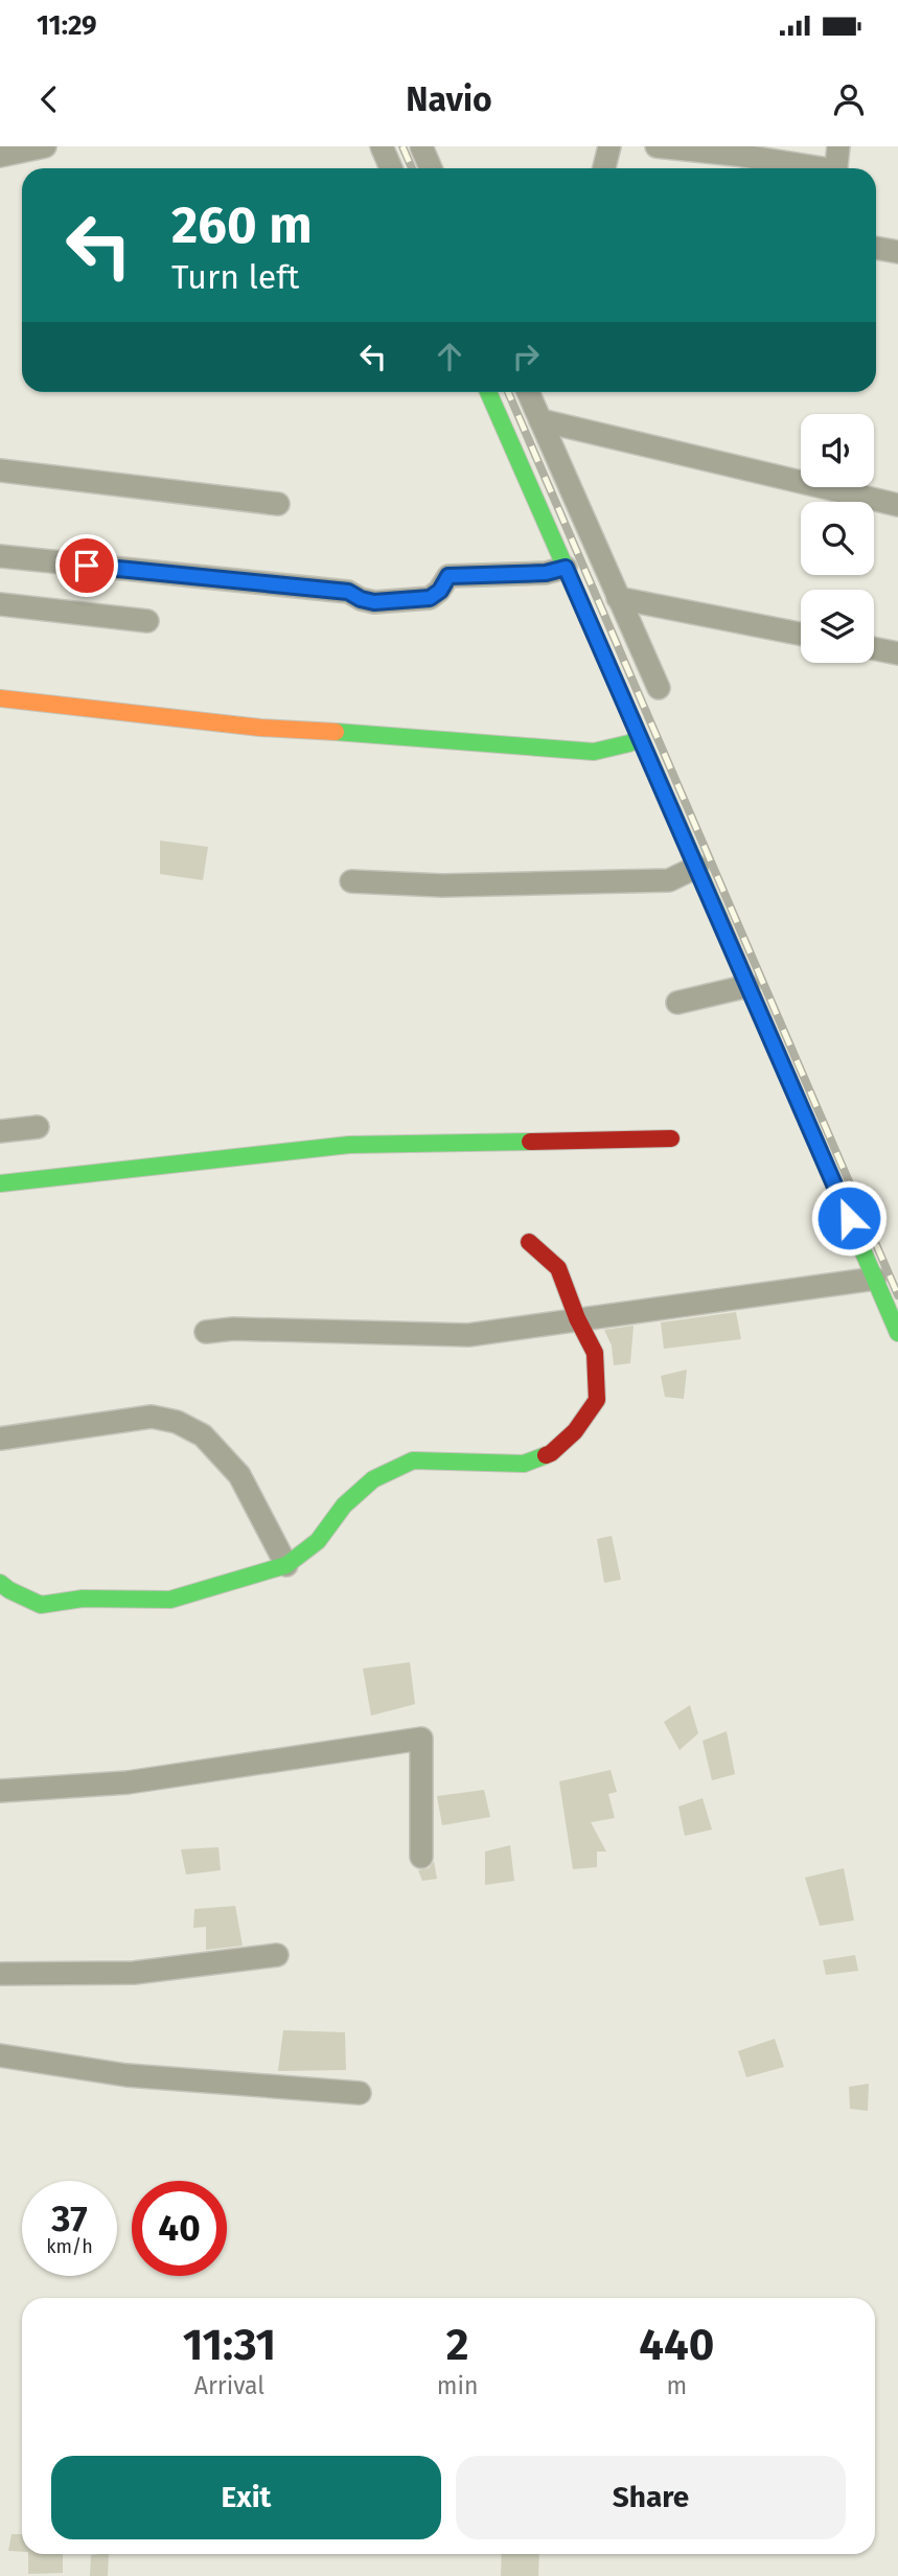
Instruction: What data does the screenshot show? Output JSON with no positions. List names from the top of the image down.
{
  "page": {
    "status": "11:29",
    "header": "Navio",
    "turn": ["260 m", "Turn left"],
    "speed": "37 km/h",
    "limit": "40",
    "eta": [
      "11:31",
      "Arrival",
      "2",
      "min",
      "440",
      "m"
    ],
    "buttons": ["Exit", "Share"]
  }
}
